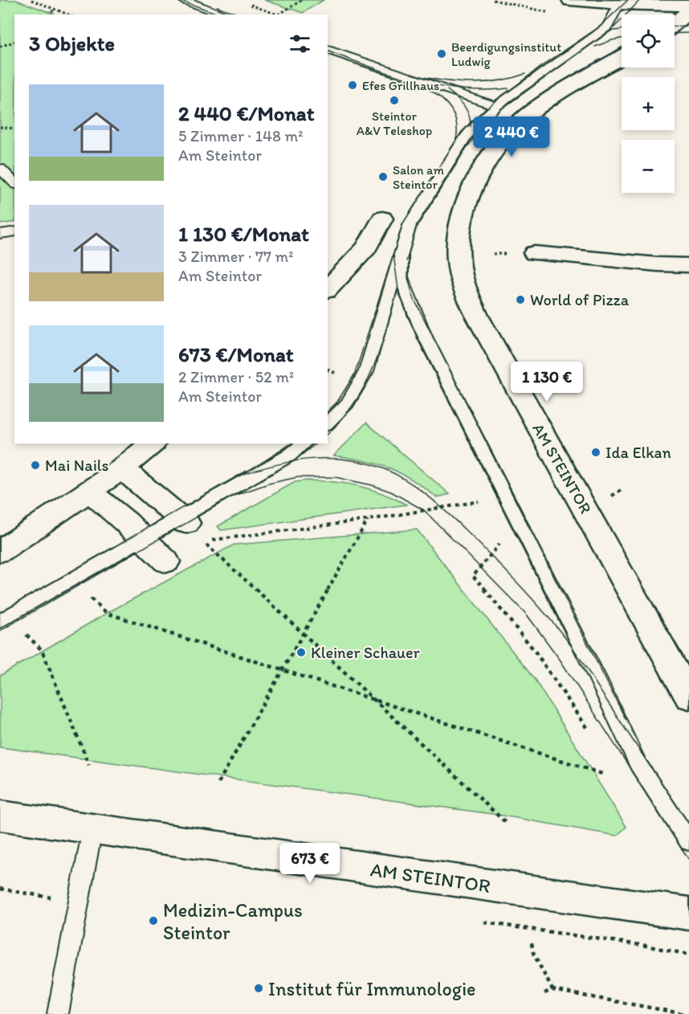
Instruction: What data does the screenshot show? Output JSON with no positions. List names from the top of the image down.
{
  "streets": {
    "street": ["AM STEINTOR"]
  },
  "places": [
    "Beerdigungsinstitut Ludwig",
    "Efes Grillhaus",
    "Steintor A&V Teleshop",
    "Salon am Steintor",
    "World of Pizza",
    "Ida Elkan",
    "Mai Nails",
    "Kleiner Schauer",
    "Medizin-Campus Steintor",
    "Institut für Immunologie"
  ],
  "page": {
    "map_buttons": ["+", "−"],
    "heading": "3 Objekte",
    "list": [
      {
        "name": "2 440 €/Monat",
        "note": "5 Zimmer · 148 m² · Am Steintor"
      },
      {
        "name": "1 130 €/Monat",
        "note": "3 Zimmer · 77 m² · Am Steintor"
      },
      {
        "name": "673 €/Monat",
        "note": "2 Zimmer · 52 m² · Am Steintor"
      }
    ],
    "price": ["2 440 €", "1 130 €", "673 €"]
  }
}
